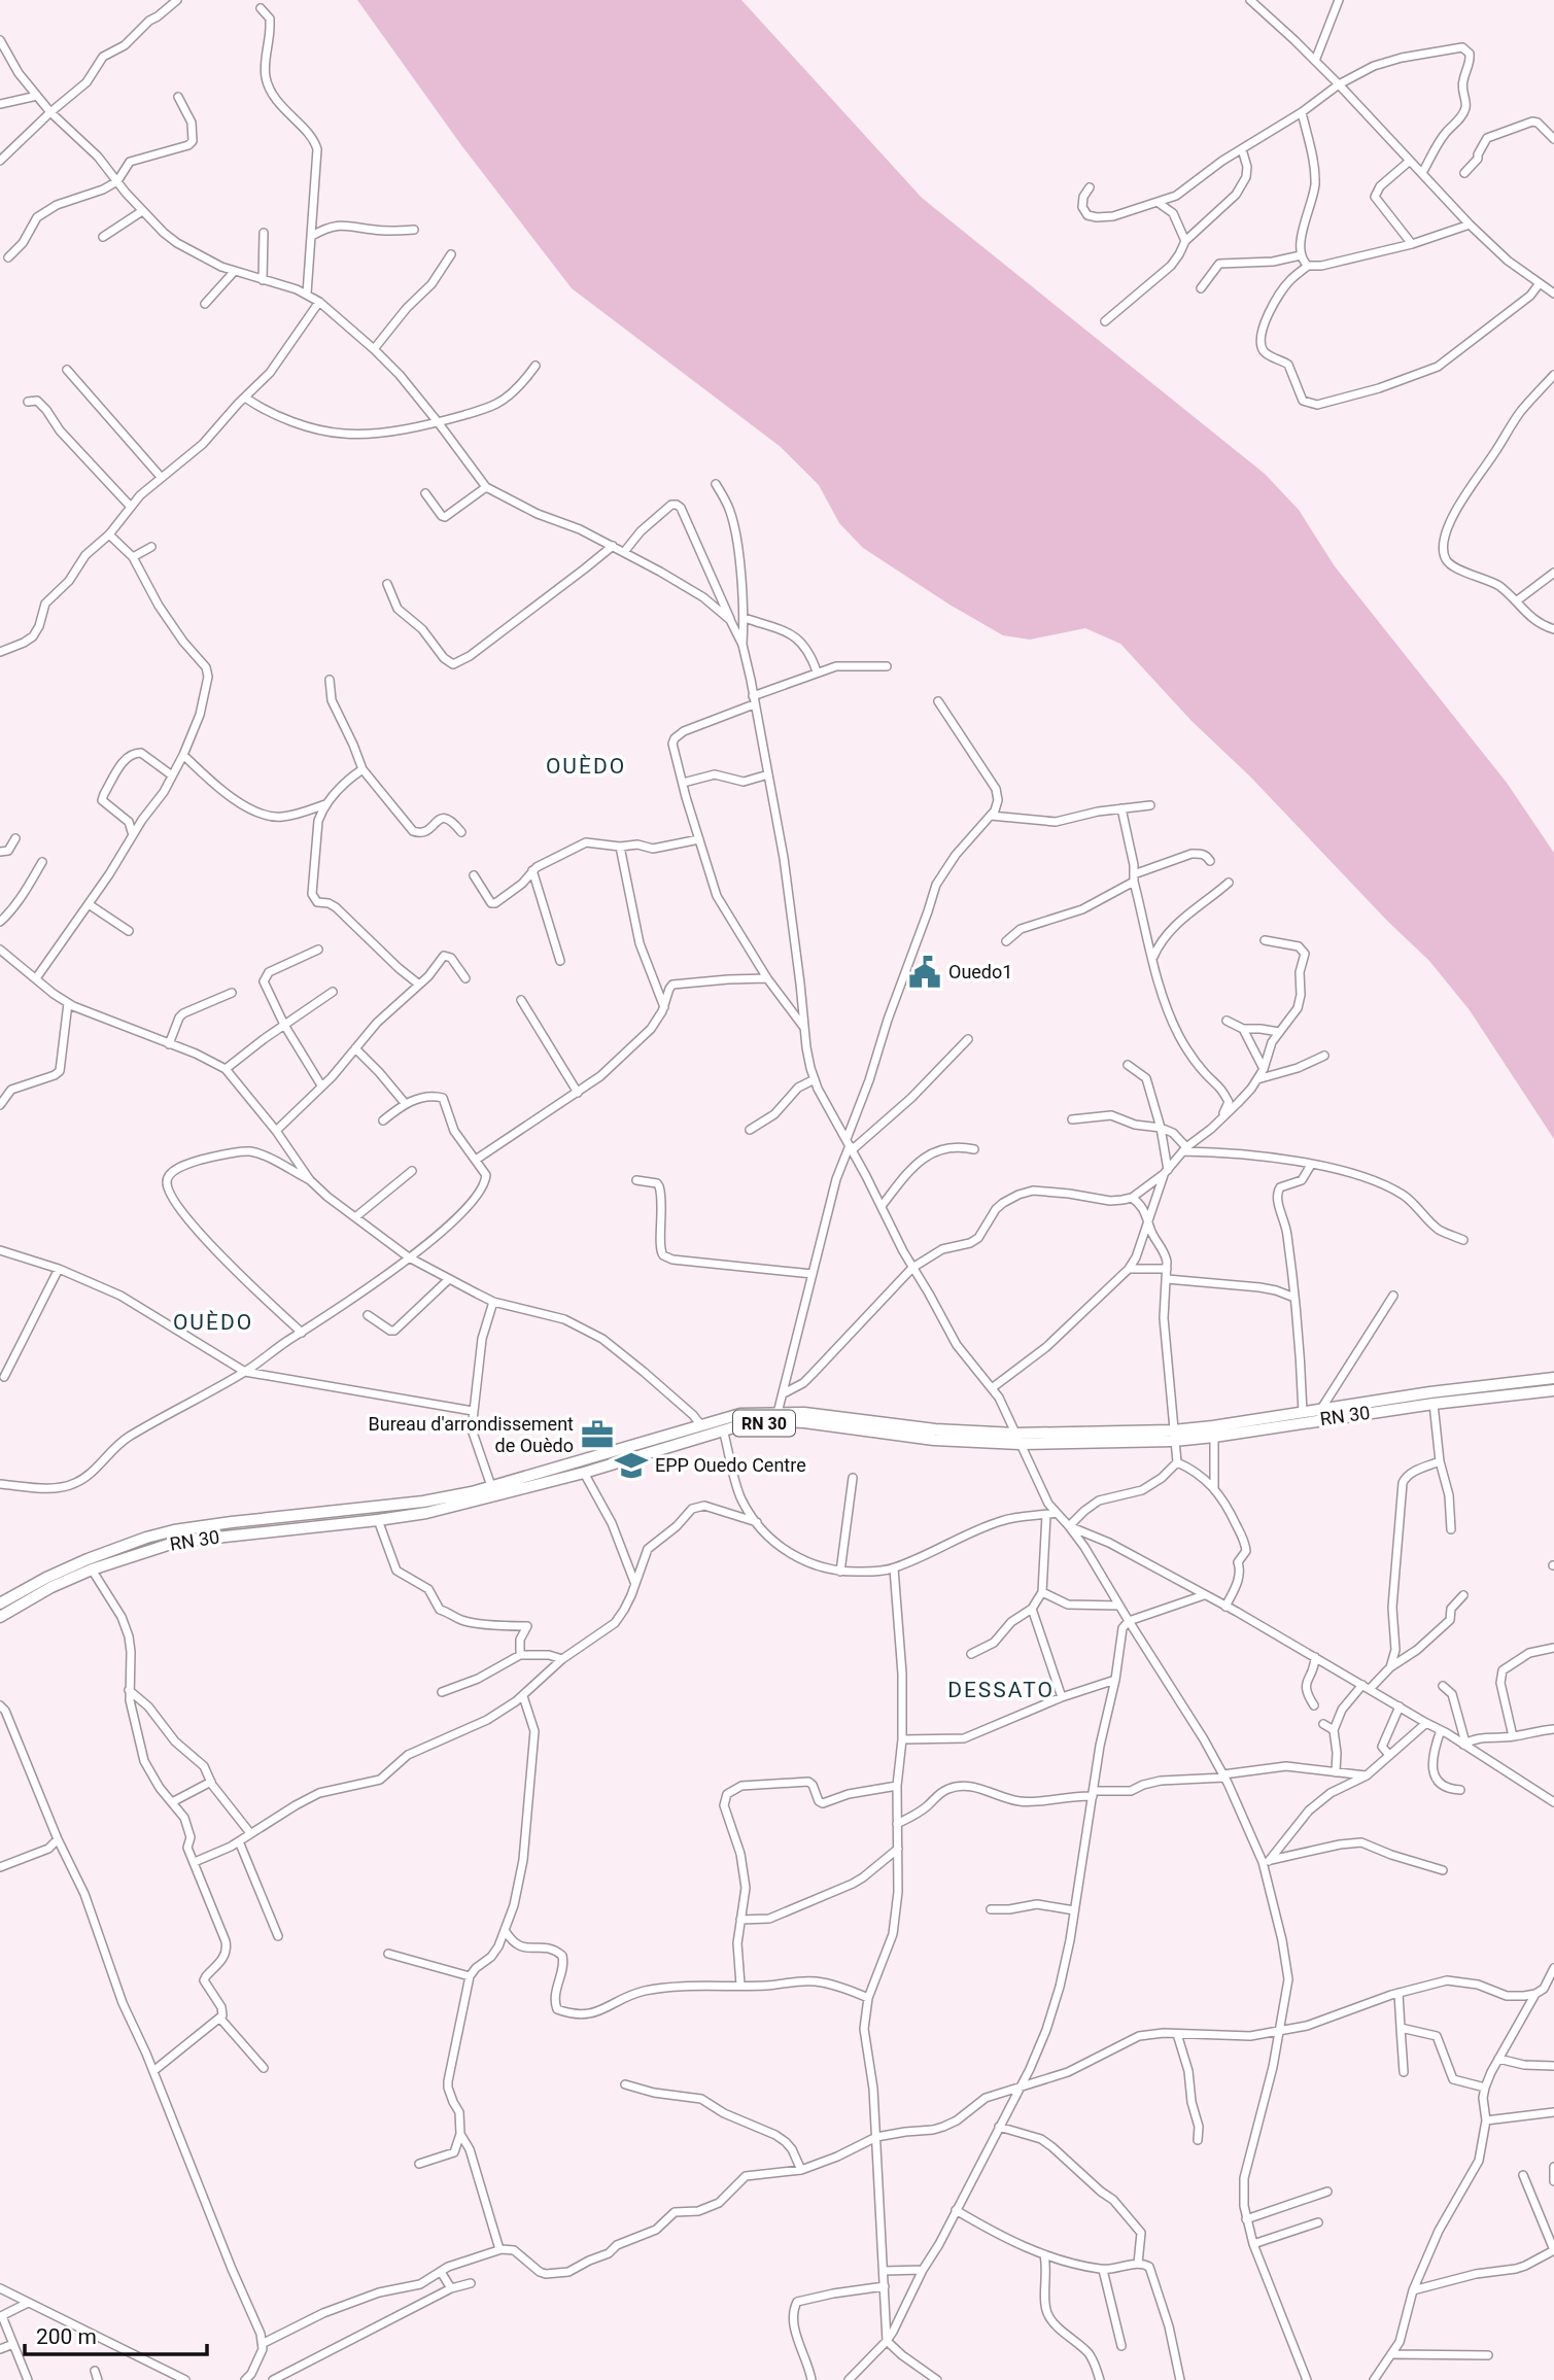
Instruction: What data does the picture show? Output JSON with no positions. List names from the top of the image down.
{
  "streets": {
    "main road": ["RN 30"]
  },
  "districts": ["OUÈDO", "OUÈDO", "DESSATO"],
  "places": {
    "public building": ["Ouedo1"],
    "office": ["Bureau d'arrondissement de Ouèdo"],
    "school or university": ["EPP Ouedo Centre"]
  },
  "scale_bar": "200 m"
}
